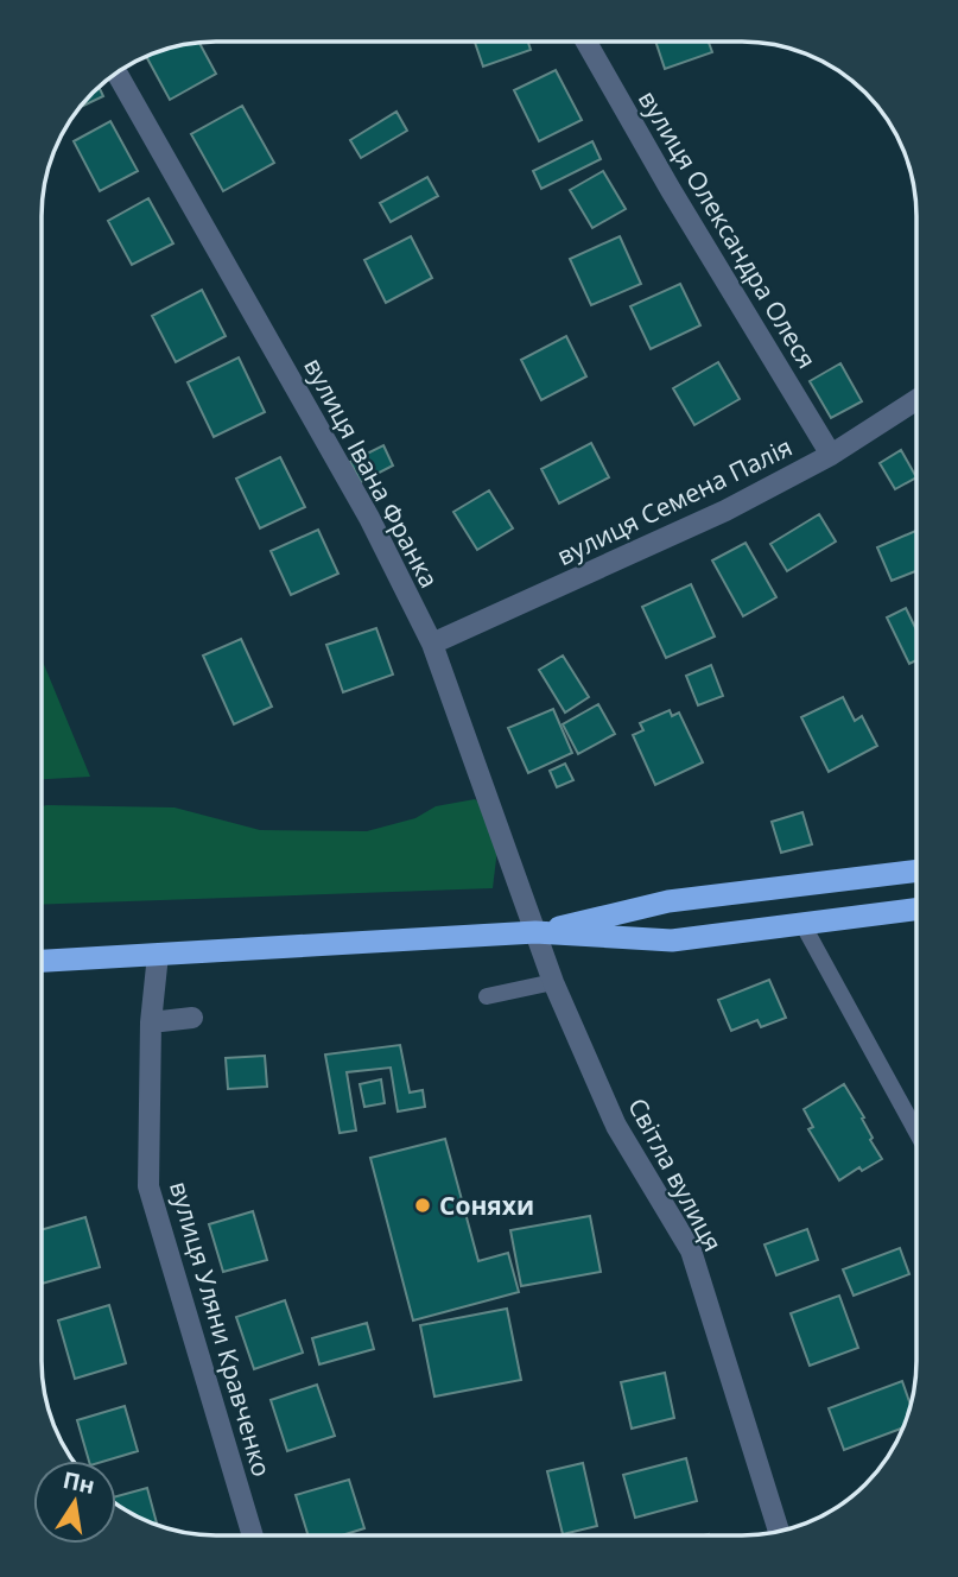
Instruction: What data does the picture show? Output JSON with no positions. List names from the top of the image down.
{
  "streets": {
    "street": [
      "вулиця Олександра Олеся",
      "вулиця Івана Франка",
      "вулиця Семена Палія",
      "Світла вулиця",
      "вулиця Уляни Кравченко"
    ]
  },
  "crossings": [
    ["вулиця Олександра Олеся", "вулиця Семена Палія"],
    ["вулиця Івана Франка", "вулиця Семена Палія"],
    ["вулиця Івана Франка", "Світла вулиця"]
  ],
  "places": ["Соняхи"],
  "north": "top"
}
